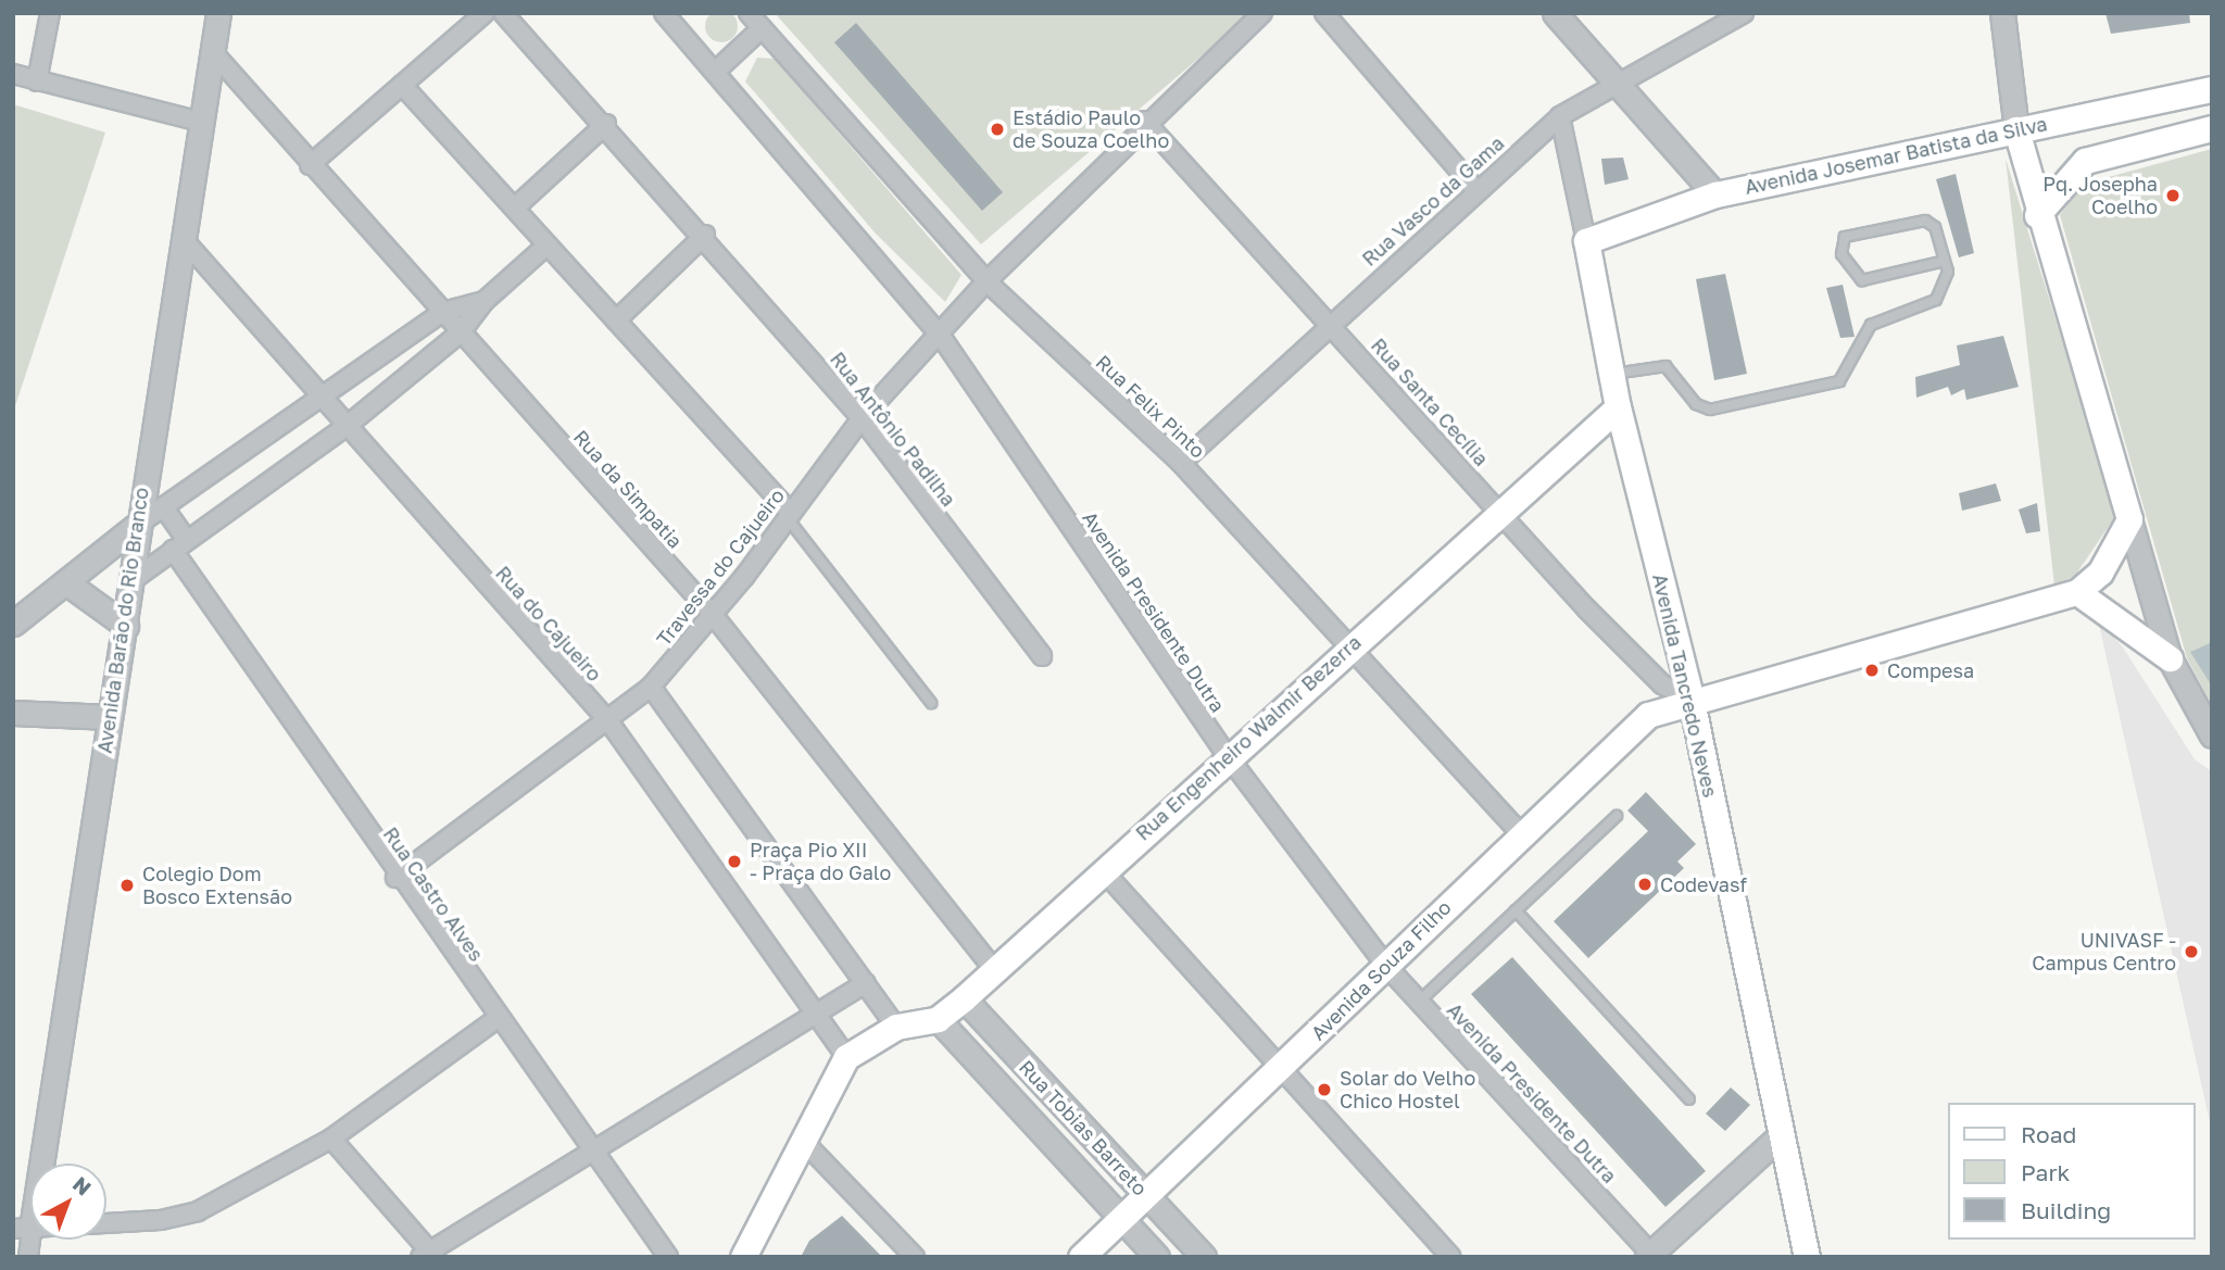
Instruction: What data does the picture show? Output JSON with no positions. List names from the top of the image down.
{
  "streets": {
    "main road": [
      "Avenida Josemar Batista da Silva",
      "Avenida Tancredo Neves",
      "Rua Engenheiro Walmir Bezerra",
      "Avenida Souza Filho"
    ],
    "street": [
      "Rua Vasco da Gama",
      "Rua Santa Cecília",
      "Rua Felix Pinto",
      "Rua Antônio Padilha",
      "Rua da Simpatia",
      "Travessa do Cajueiro",
      "Avenida Presidente Dutra",
      "Avenida Barão do Rio Branco",
      "Rua do Cajueiro",
      "Rua Castro Alves",
      "Rua Tobias Barreto"
    ]
  },
  "crossings": [
    ["Avenida Josemar Batista da Silva", "Avenida Tancredo Neves"],
    ["Rua Vasco da Gama", "Rua Santa Cecília"],
    ["Rua Vasco da Gama", "Rua Felix Pinto"],
    ["Rua Vasco da Gama", "Avenida Tancredo Neves"],
    ["Rua Santa Cecília", "Travessa do Cajueiro"],
    ["Rua Santa Cecília", "Avenida Tancredo Neves"],
    ["Rua Santa Cecília", "Rua Engenheiro Walmir Bezerra"],
    ["Rua Santa Cecília", "Avenida Souza Filho"],
    ["Rua Felix Pinto", "Travessa do Cajueiro"],
    ["Rua Felix Pinto", "Rua Engenheiro Walmir Bezerra"],
    ["Rua Felix Pinto", "Avenida Souza Filho"],
    ["Rua Antônio Padilha", "Travessa do Cajueiro"],
    ["Rua da Simpatia", "Travessa do Cajueiro"],
    ["Rua da Simpatia", "Avenida Barão do Rio Branco"],
    ["Rua da Simpatia", "Rua Engenheiro Walmir Bezerra"],
    ["Travessa do Cajueiro", "Avenida Presidente Dutra"],
    ["Travessa do Cajueiro", "Rua do Cajueiro"],
    ["Travessa do Cajueiro", "Rua Castro Alves"],
    ["Avenida Presidente Dutra", "Rua Engenheiro Walmir Bezerra"],
    ["Avenida Presidente Dutra", "Avenida Souza Filho"],
    ["Avenida Barão do Rio Branco", "Rua do Cajueiro"],
    ["Rua do Cajueiro", "Rua Engenheiro Walmir Bezerra"],
    ["Avenida Tancredo Neves", "Rua Engenheiro Walmir Bezerra"],
    ["Avenida Tancredo Neves", "Avenida Souza Filho"],
    ["Rua Engenheiro Walmir Bezerra", "Rua Tobias Barreto"],
    ["Avenida Souza Filho", "Rua Tobias Barreto"]
  ],
  "places": [
    "Estádio Paulo de Souza Coelho",
    "Pq. Josepha Coelho",
    "Compesa",
    "Praça Pio XII - Praça do Galo",
    "Codevasf",
    "Colegio Dom Bosco Extensão",
    "UNIVASF - Campus Centro",
    "Solar do Velho Chico Hostel"
  ],
  "legend": ["Road", "Park", "Building"],
  "north": "top right"
}
